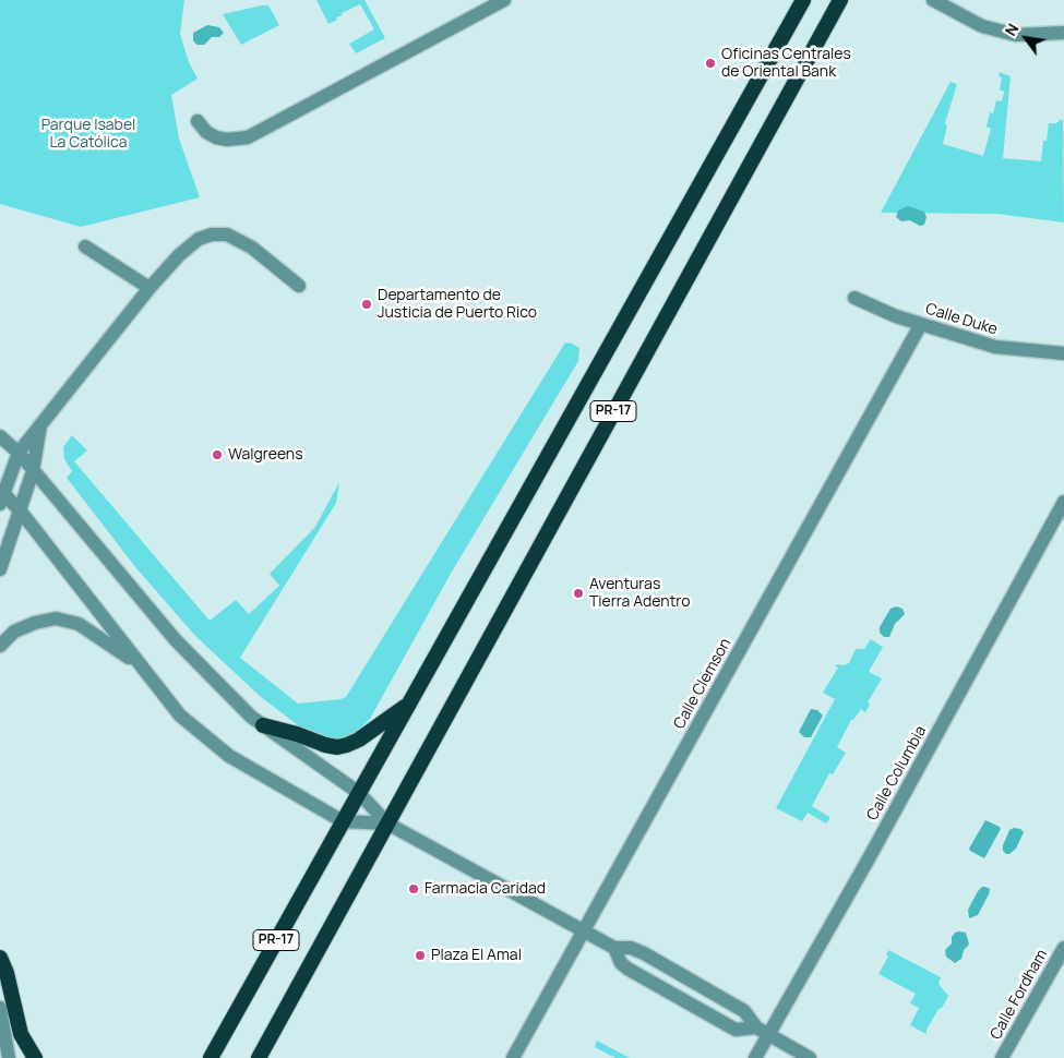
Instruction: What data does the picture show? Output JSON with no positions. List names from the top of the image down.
{
  "streets": {
    "highway": ["PR-17"],
    "street": [
      "Calle Duke",
      "Calle Clemson",
      "Calle Columbia",
      "Calle Fordham"
    ]
  },
  "crossings": [
    ["Calle Duke", "Calle Clemson"]
  ],
  "parks": ["Parque Isabel La Católica"],
  "places": [
    "Oficinas Centrales de Oriental Bank",
    "Departamento de Justicia de Puerto Rico",
    "Walgreens",
    "Aventuras Tierra Adentro",
    "Farmacia Caridad",
    "Plaza El Amal"
  ],
  "north": "top left"
}
